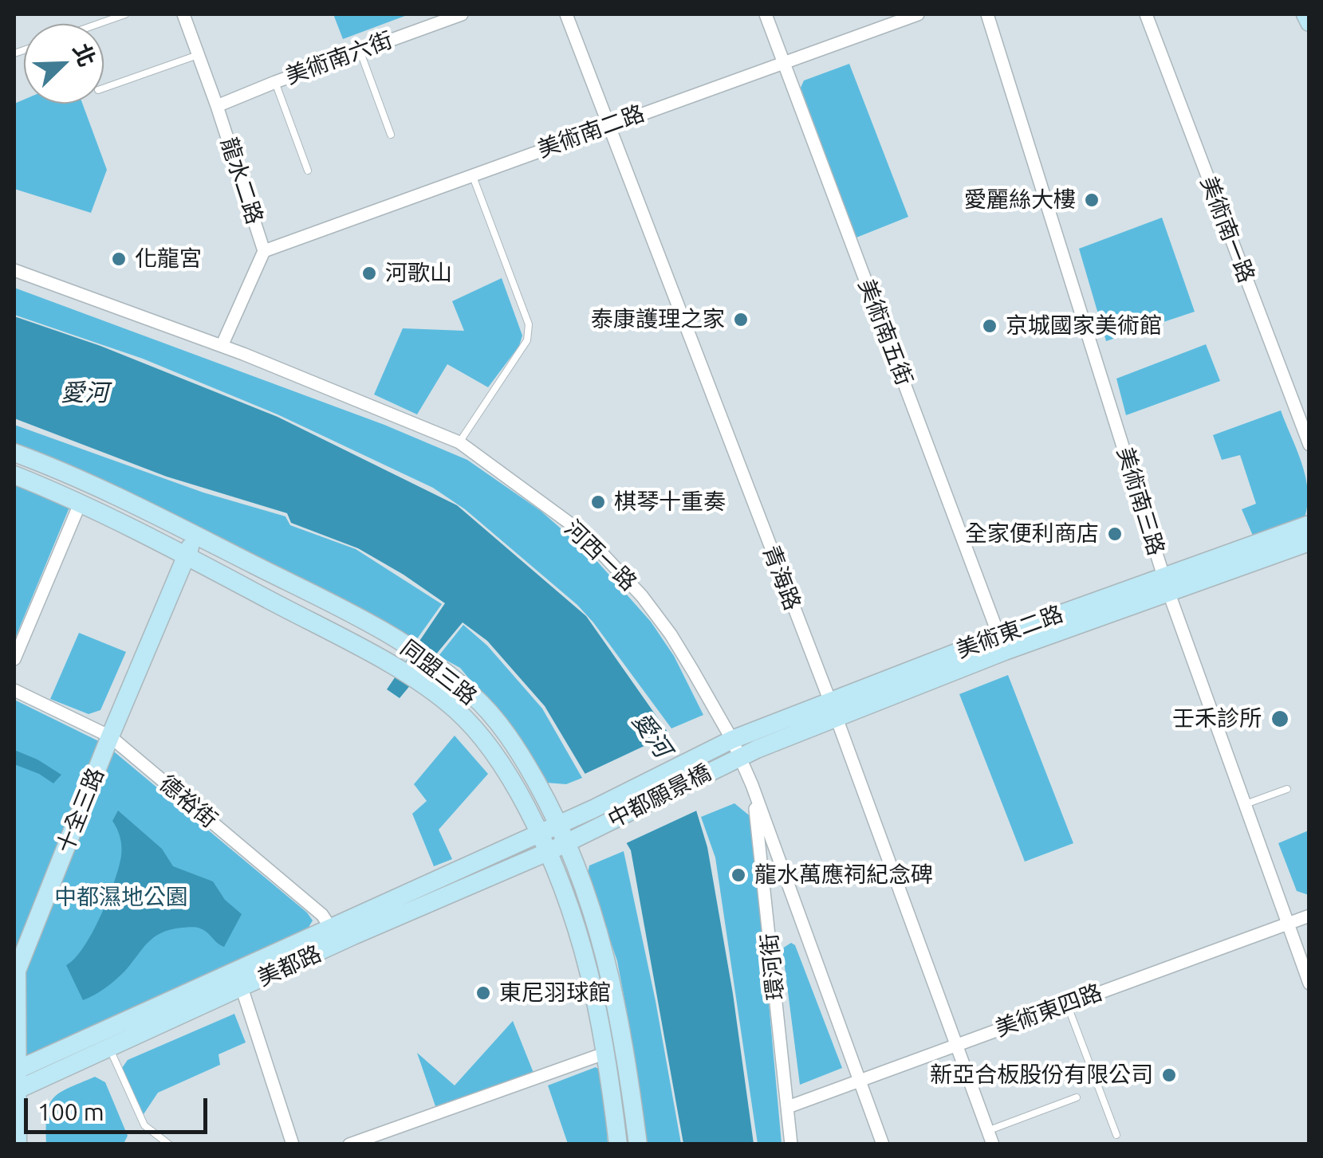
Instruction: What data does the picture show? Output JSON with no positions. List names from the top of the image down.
{
  "streets": {
    "street": [
      "美術南六街",
      "美術南二路",
      "龍水二路",
      "美術南一路",
      "美術南五街",
      "美術南三路",
      "河西一路",
      "青海路",
      "美術東二路",
      "同盟三路",
      "中都願景橋",
      "德裕街",
      "十全三路",
      "美都路",
      "環河街",
      "美術東四路"
    ]
  },
  "crossings": [
    ["美術南六街", "龍水二路"],
    ["美術南二路", "龍水二路"],
    ["美術南二路", "美術南五街"],
    ["美術南二路", "青海路"],
    ["龍水二路", "河西一路"],
    ["美術南五街", "美術東二路"],
    ["美術南三路", "美術東二路"],
    ["美術南三路", "美術東四路"],
    ["河西一路", "美術東二路"],
    ["河西一路", "環河街"],
    ["河西一路", "美術東四路"],
    ["青海路", "美術東二路"],
    ["青海路", "美術東四路"],
    ["美術東二路", "中都願景橋"],
    ["同盟三路", "中都願景橋"],
    ["同盟三路", "十全三路"],
    ["同盟三路", "美都路"],
    ["中都願景橋", "美都路"],
    ["德裕街", "十全三路"],
    ["德裕街", "美都路"],
    ["十全三路", "美都路"],
    ["環河街", "美術東四路"]
  ],
  "water": ["愛河"],
  "parks": ["中都濕地公園"],
  "places": [
    "愛麗絲大樓",
    "化龍宮",
    "河歌山",
    "泰康護理之家",
    "京城國家美術館",
    "棋琴十重奏",
    "全家便利商店",
    "壬禾診所",
    "龍水萬應祠紀念碑",
    "東尼羽球館",
    "新亞合板股份有限公司"
  ],
  "scale_bar": "100 m",
  "north": "top right"
}
